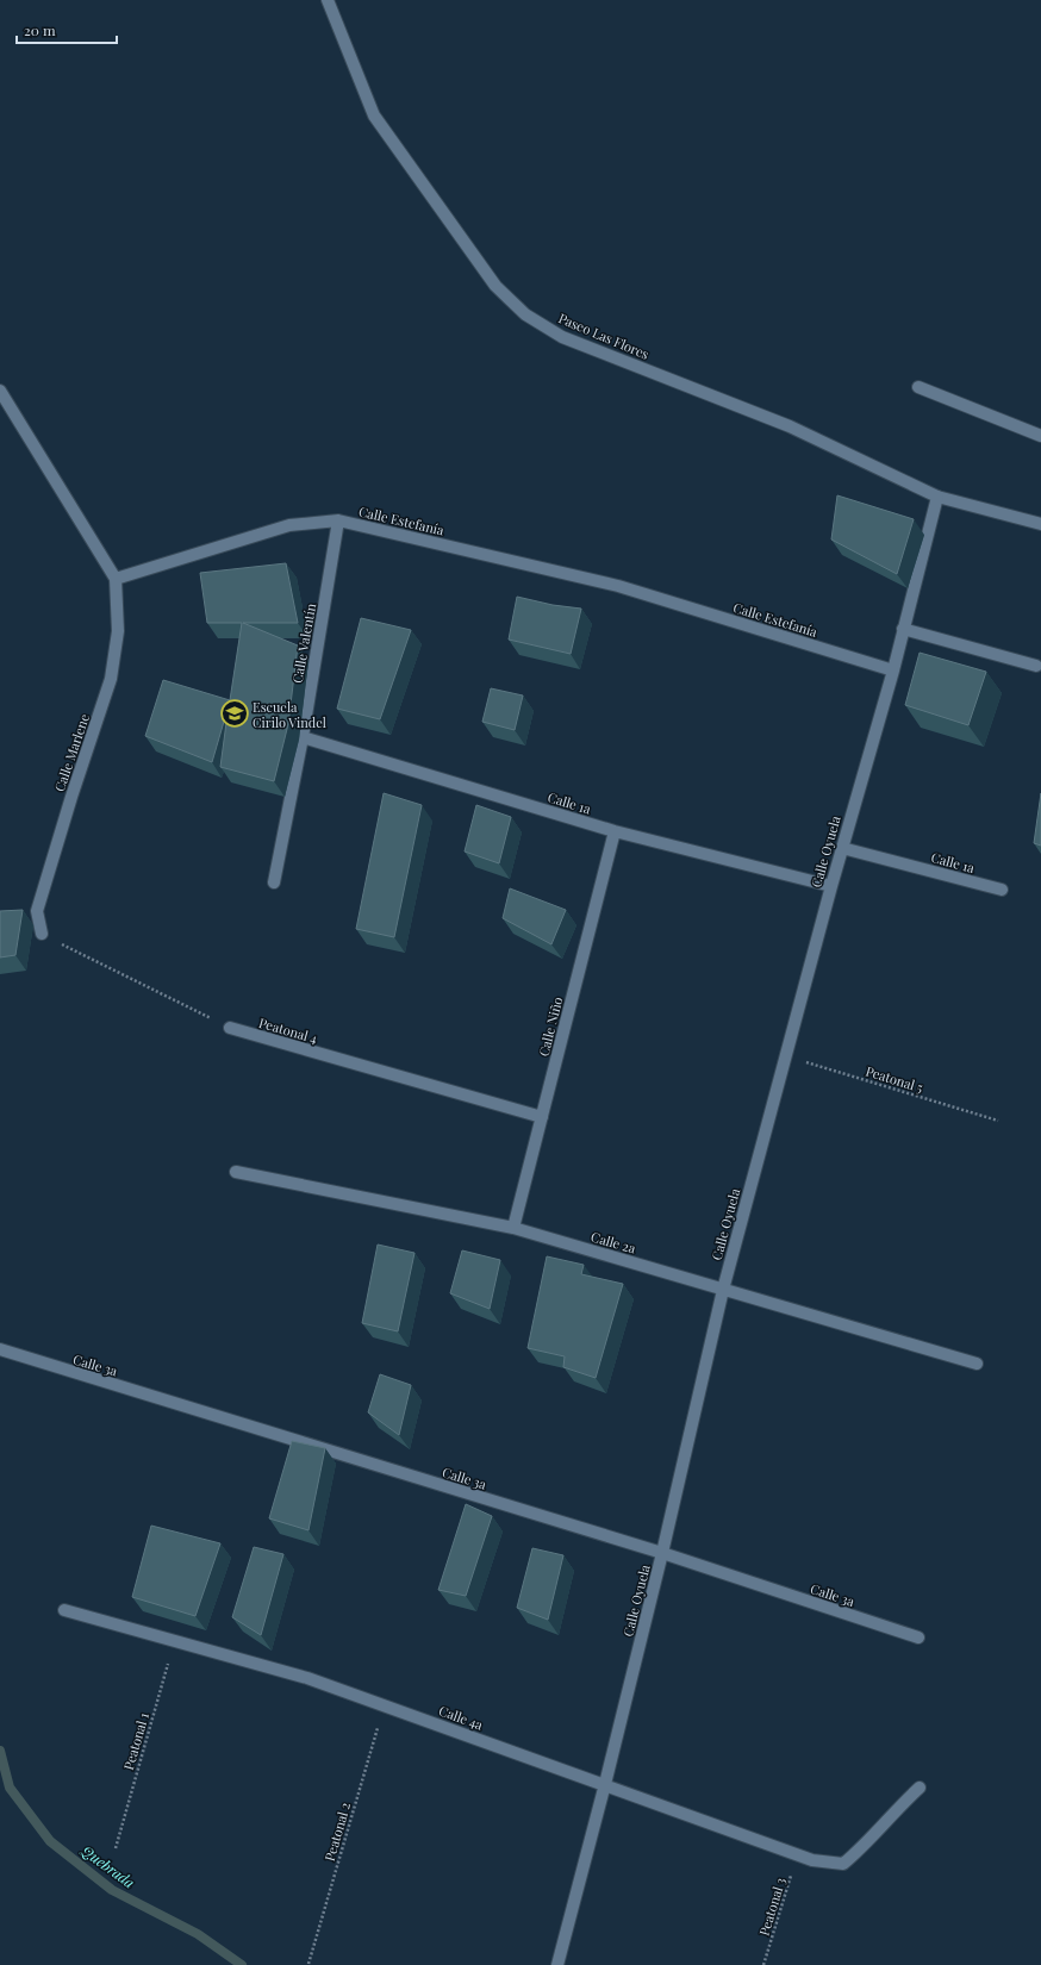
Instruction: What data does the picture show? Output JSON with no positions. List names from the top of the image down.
{
  "streets": {
    "street": [
      "Paseo Las Flores",
      "Calle Estefanía",
      "Calle Valentín",
      "Calle Marlene",
      "Calle 1a",
      "Calle Oyuela",
      "Calle Niño",
      "Peatonal 4",
      "Calle 2a",
      "Calle 3a",
      "Calle 4a"
    ],
    "path": [
      "Peatonal 5",
      "Peatonal 1",
      "Peatonal 2",
      "Peatonal 3"
    ]
  },
  "crossings": [
    ["Paseo Las Flores", "Calle Oyuela"],
    ["Calle Estefanía", "Calle Valentín"],
    ["Calle Estefanía", "Calle Marlene"],
    ["Calle Estefanía", "Calle Oyuela"],
    ["Calle Valentín", "Calle 1a"],
    ["Calle 1a", "Calle Oyuela"],
    ["Calle 1a", "Calle Niño"],
    ["Calle Oyuela", "Peatonal 5"],
    ["Calle Oyuela", "Calle 2a"],
    ["Calle Oyuela", "Calle 3a"],
    ["Calle Oyuela", "Calle 4a"],
    ["Calle Niño", "Peatonal 4"],
    ["Calle Niño", "Calle 2a"],
    ["Calle 4a", "Peatonal 1"],
    ["Calle 4a", "Peatonal 2"],
    ["Calle 4a", "Peatonal 3"]
  ],
  "water": ["Quebrada"],
  "places": {
    "school or university": ["Escuela Cirilo Vindel"]
  },
  "scale_bar": "20 m"
}
